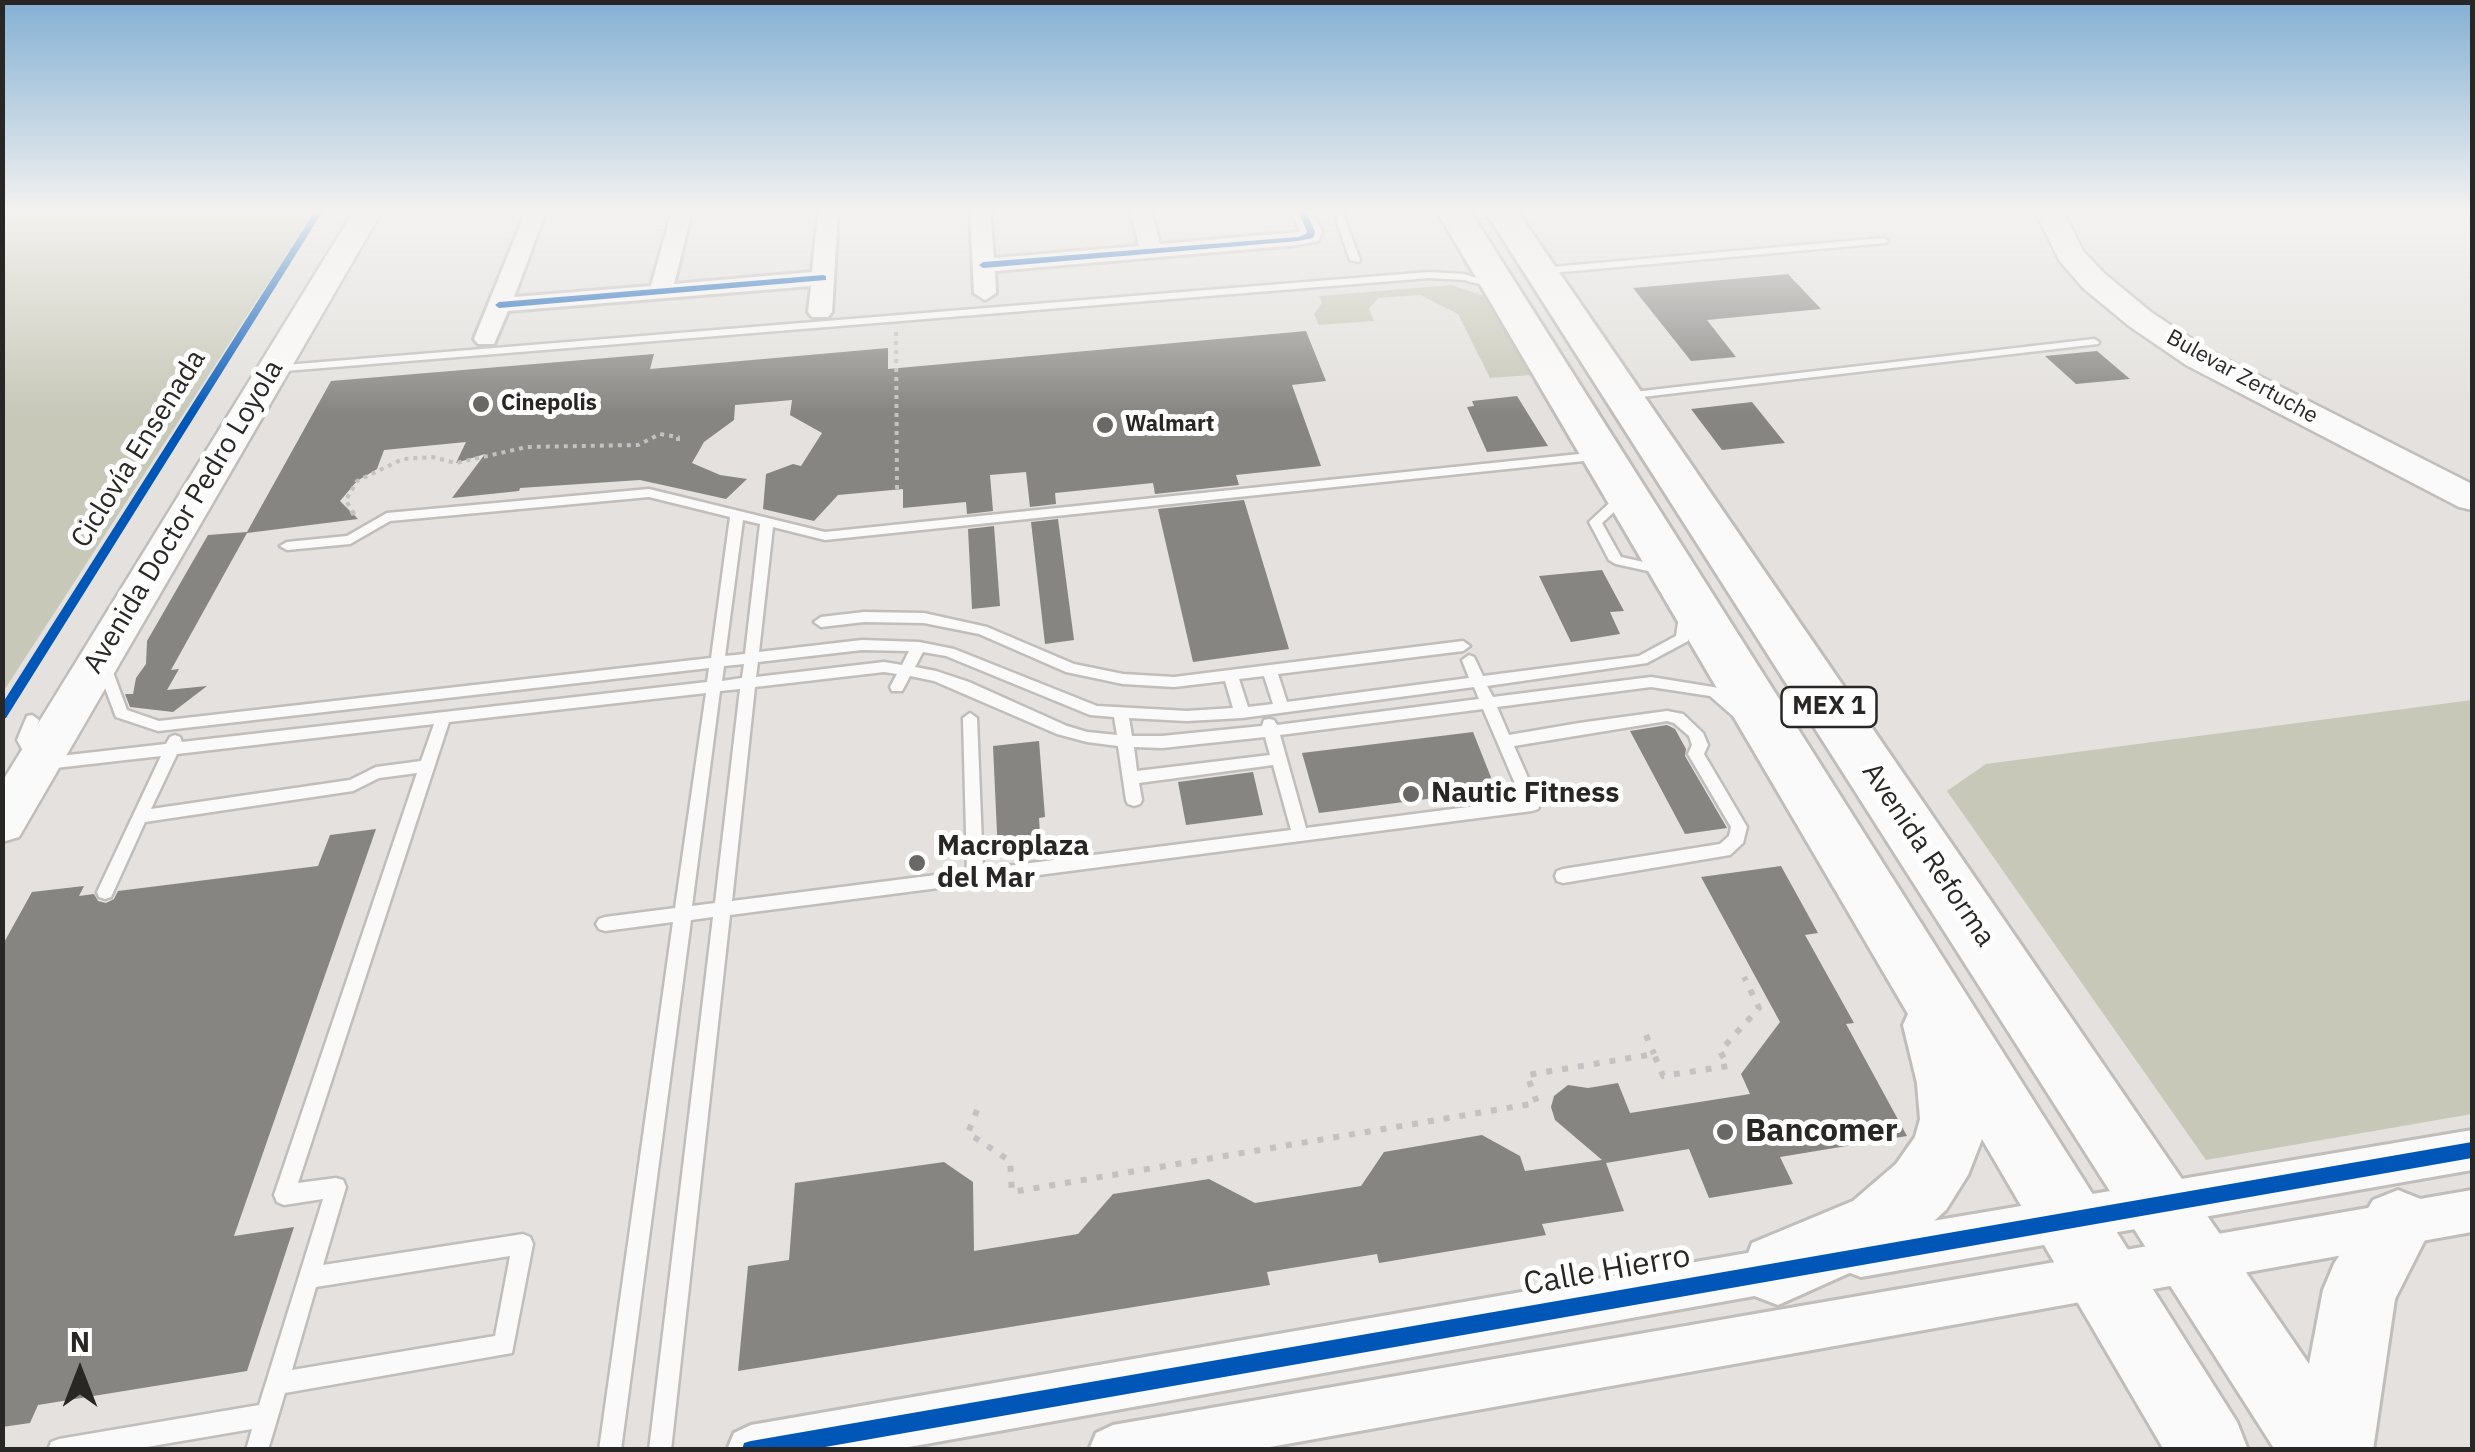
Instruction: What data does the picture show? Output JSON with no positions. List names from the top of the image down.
{
  "streets": {
    "highway": ["MEX 1", "Avenida Reforma"],
    "main road": ["Bulevar Zertuche", "Avenida Doctor Pedro Loyola"],
    "street": ["Calle Hierro"],
    "cycle path": ["Ciclovía Ensenada"]
  },
  "crossings": [
    ["Avenida Reforma", "Calle Hierro"]
  ],
  "places": [
    "Cinepolis",
    "Walmart",
    "Nautic Fitness",
    "Macroplaza del Mar",
    "Bancomer"
  ],
  "north": "top"
}
